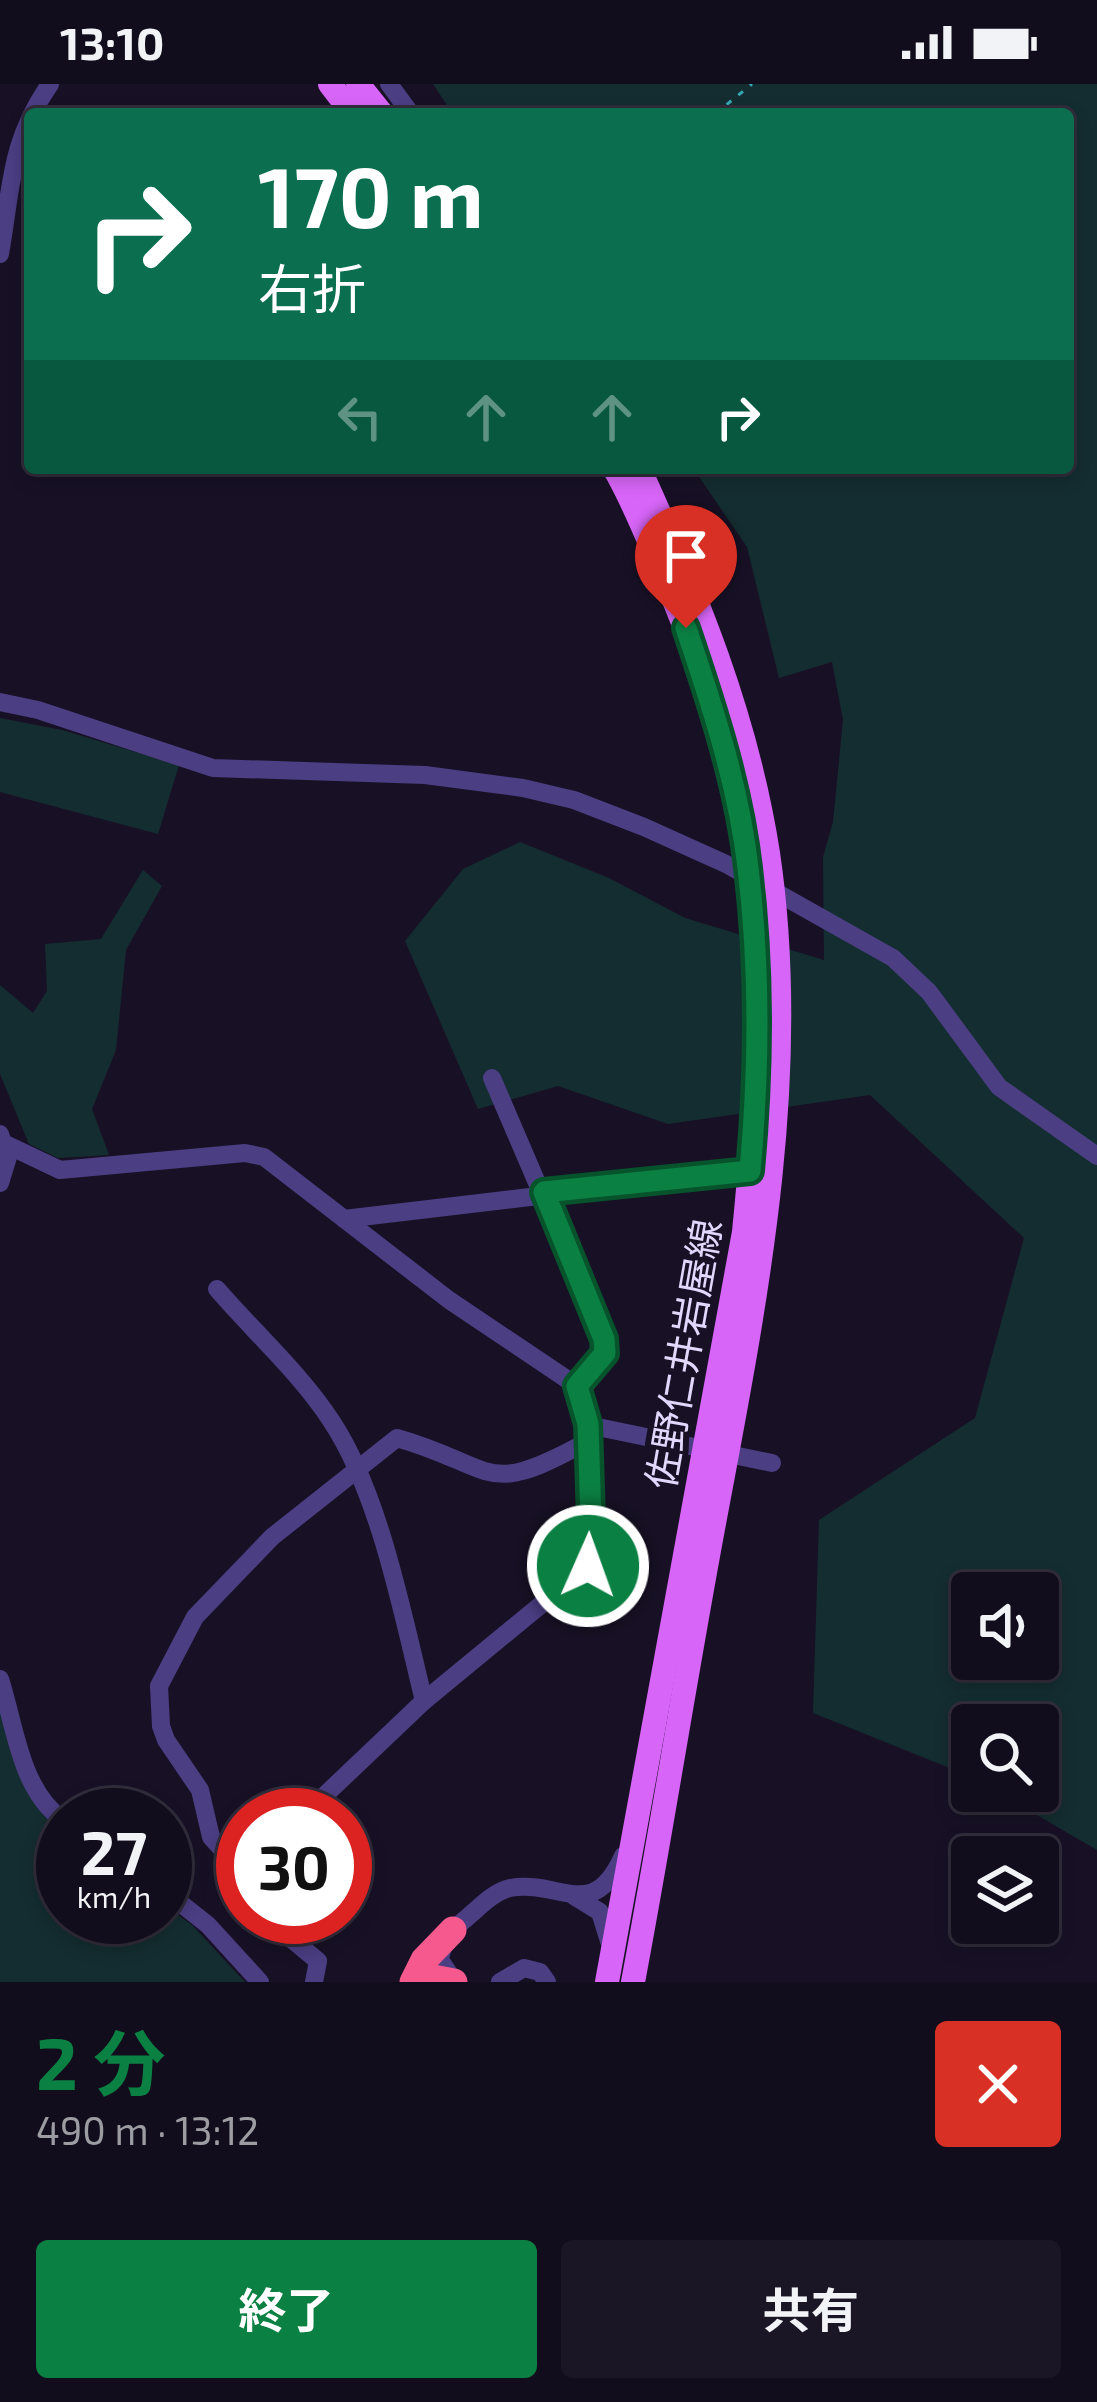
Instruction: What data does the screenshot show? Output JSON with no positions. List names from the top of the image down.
{
  "streets": {
    "main road": ["佐野仁井岩屋線"]
  },
  "page": {
    "status": "13:10",
    "turn": ["170 m", "右折"],
    "speed": "27 km/h",
    "limit": "30",
    "heading": ["2 分", "490 m · 13:12"],
    "buttons": ["終了", "共有"]
  }
}
